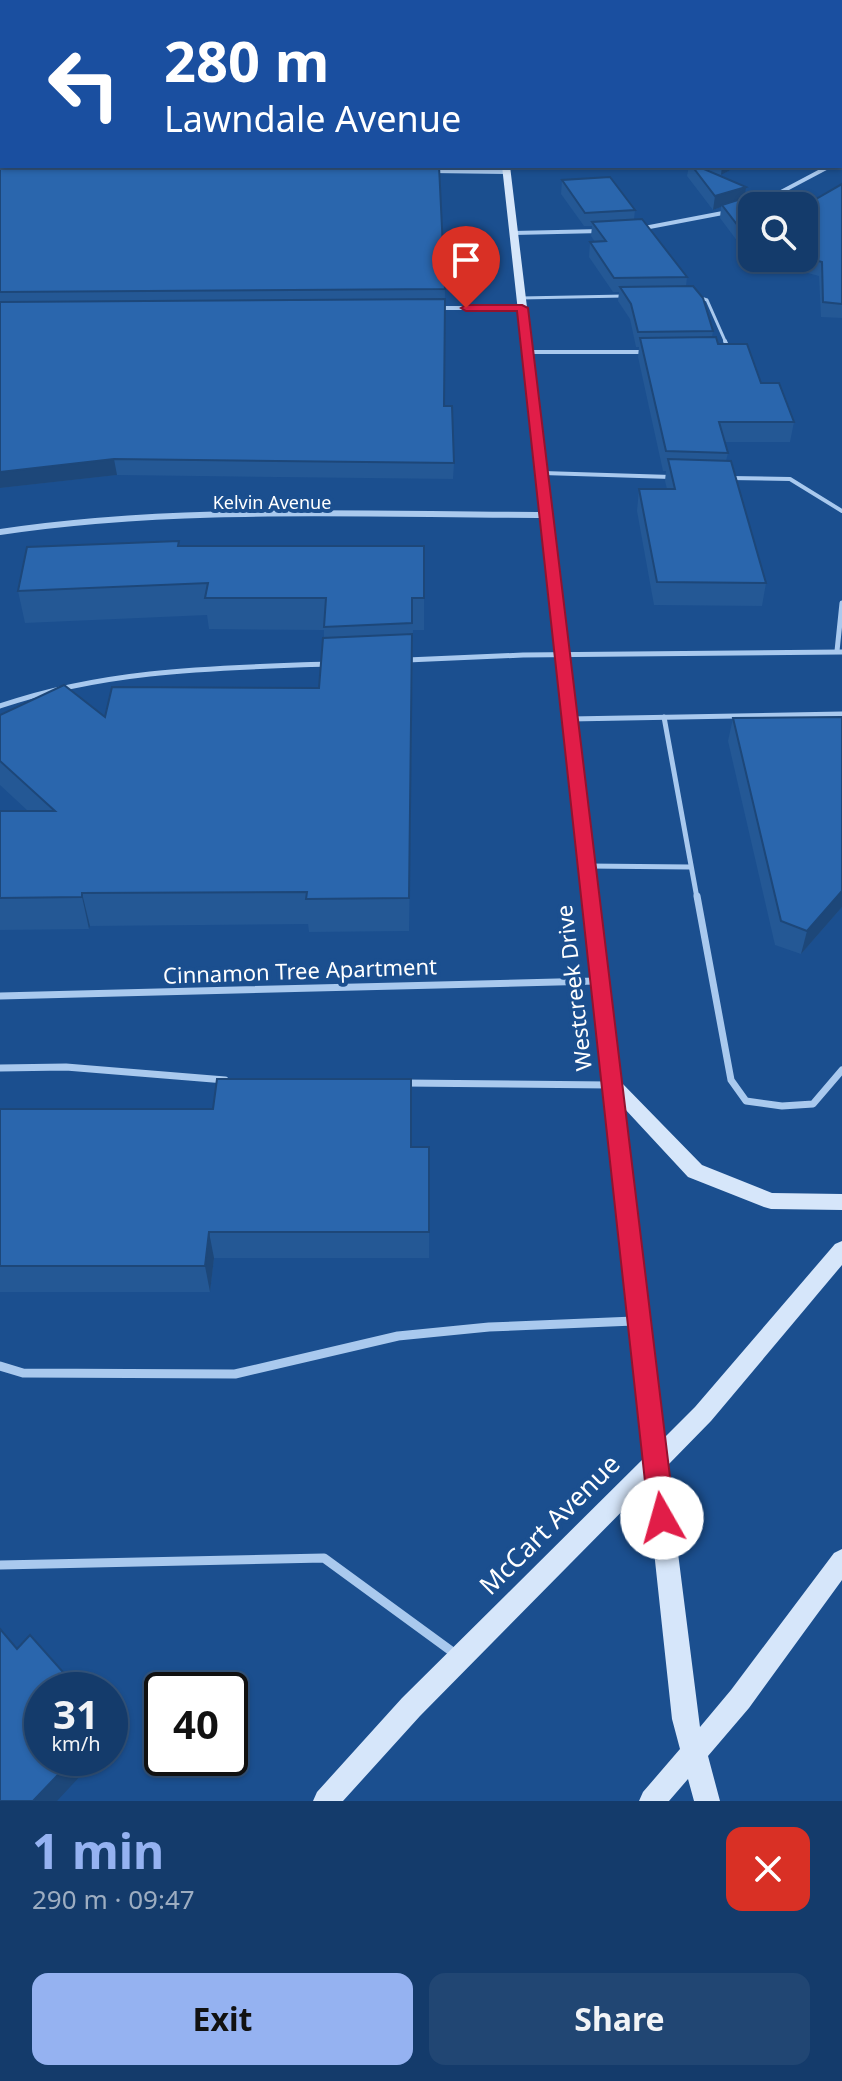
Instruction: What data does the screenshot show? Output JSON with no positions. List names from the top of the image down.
{
  "streets": {
    "street": ["Kelvin Avenue", "Westcreek Drive", "McCart Avenue"],
    "lane": ["Cinnamon Tree Apartment"]
  },
  "crossings": [
    ["Kelvin Avenue", "Westcreek Drive"],
    ["Cinnamon Tree Apartment", "Westcreek Drive"],
    ["Westcreek Drive", "McCart Avenue"]
  ],
  "page": {
    "turn": ["280 m", "Lawndale Avenue"],
    "speed": "31 km/h",
    "limit": "40",
    "heading": ["1 min", "290 m · 09:47"],
    "buttons": ["Exit", "Share"]
  }
}
